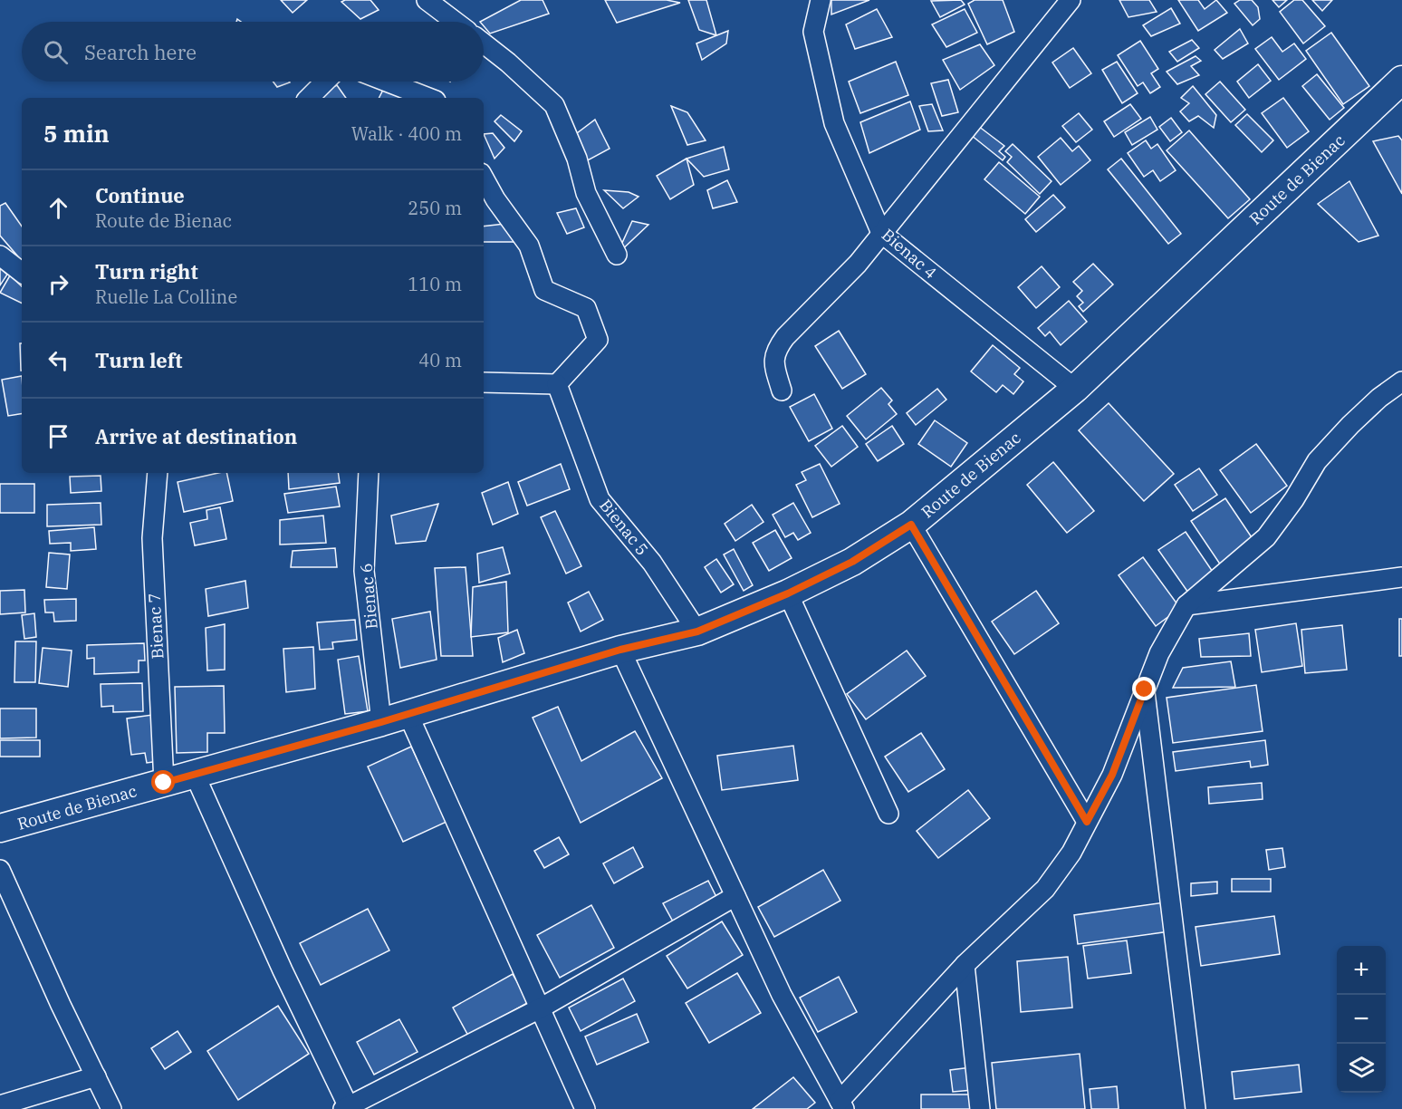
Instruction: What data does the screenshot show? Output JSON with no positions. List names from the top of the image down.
{
  "streets": {
    "main road": ["Route de Bienac"],
    "street": [
      "Bienac 4",
      "Bienac 5",
      "Bienac 6",
      "Bienac 7"
    ]
  },
  "crossings": [
    ["Route de Bienac", "Bienac 4"],
    ["Route de Bienac", "Bienac 5"],
    ["Route de Bienac", "Bienac 6"],
    ["Route de Bienac", "Bienac 7"]
  ],
  "page": {
    "search": "Search here",
    "heading": ["5 min", "Walk · 400 m"],
    "list": [
      ["Continue", "Route de Bienac", "250 m"],
      ["Turn right", "Ruelle La Colline", "110 m"],
      ["Turn left", "40 m"],
      "Arrive at destination"
    ],
    "map_buttons": ["+", "−"]
  }
}
